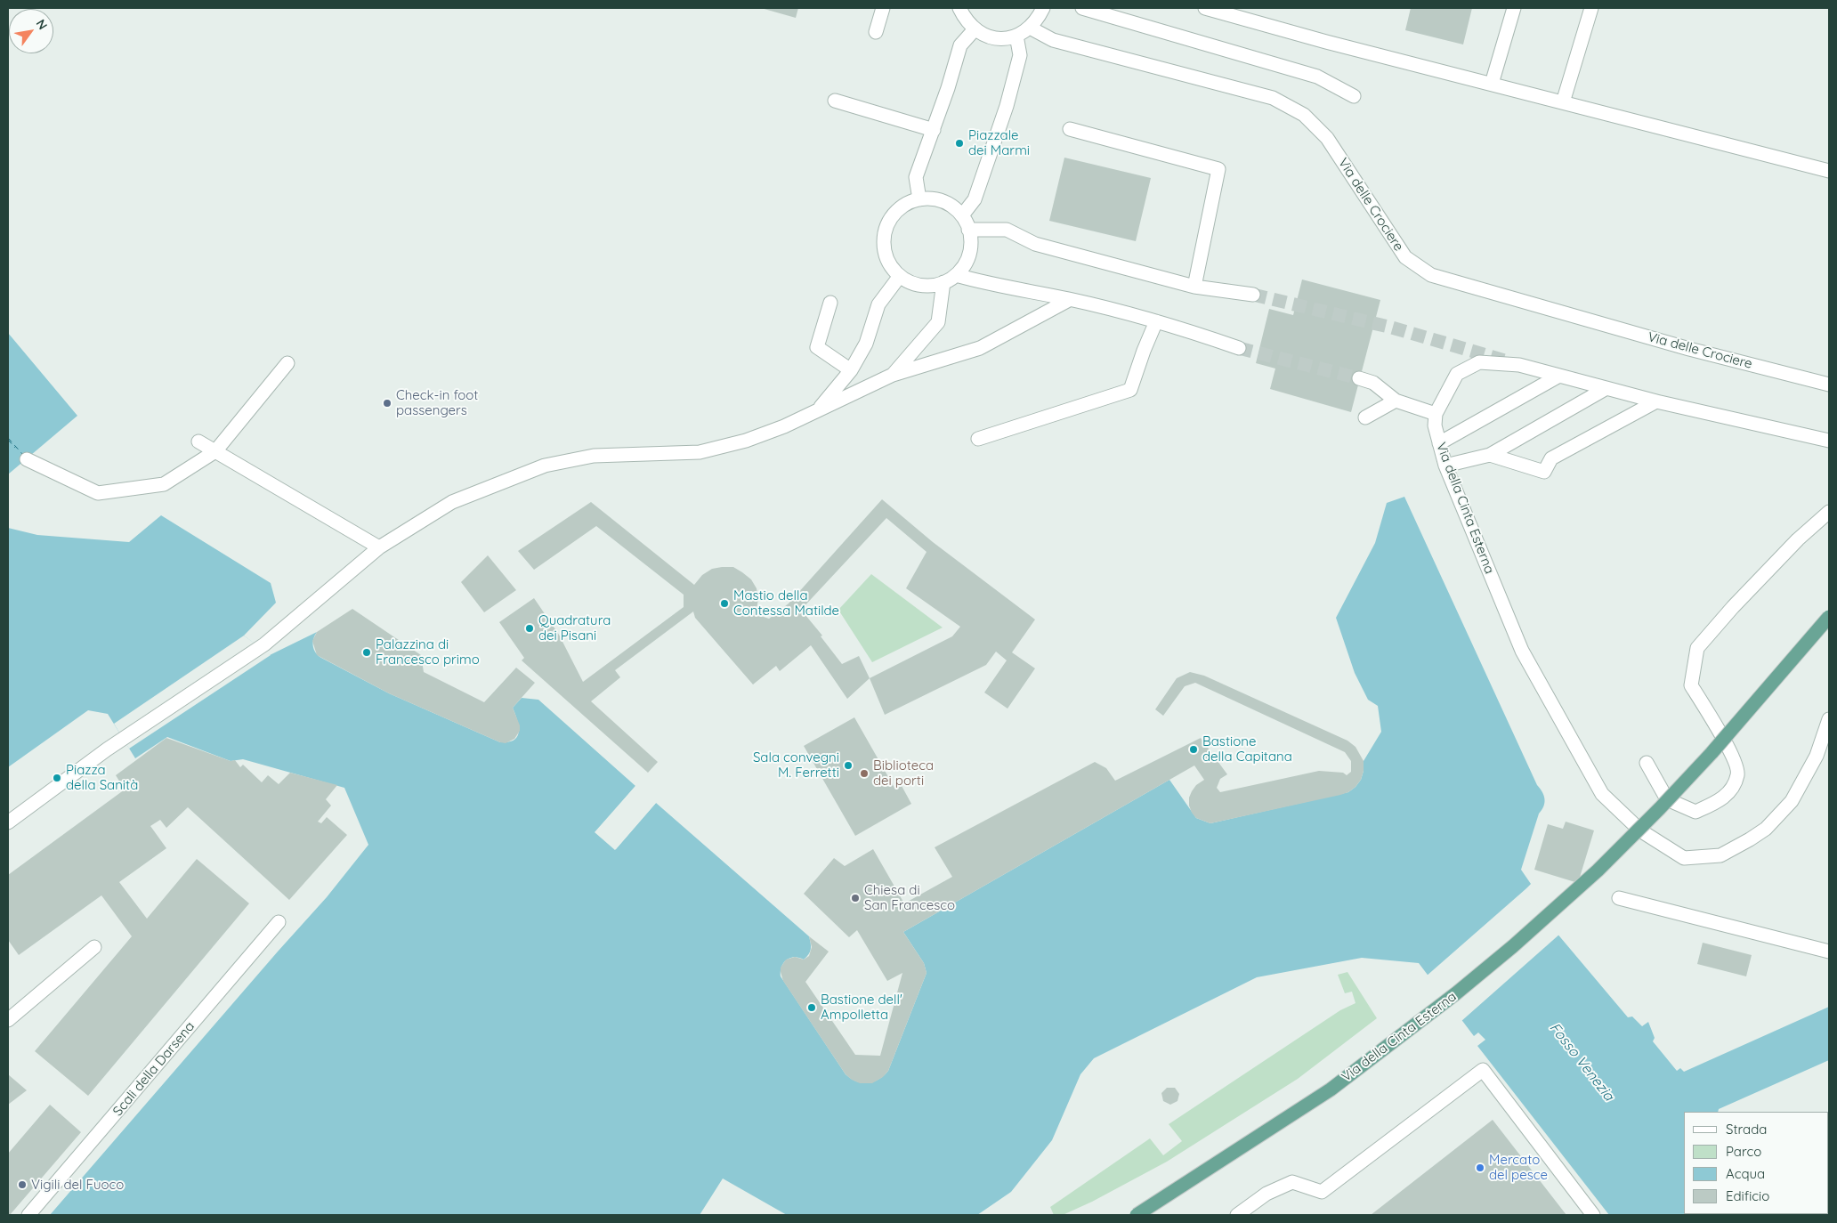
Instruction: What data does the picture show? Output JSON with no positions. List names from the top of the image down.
{
  "streets": {
    "main road": ["Via della Cinta Esterna"],
    "street": ["Via delle Crociere", "Scali della Darsena"]
  },
  "water": ["Fosso Venezia"],
  "places": [
    "Piazzale dei Marmi",
    "Check-in foot passengers",
    "Mastio della Contessa Matilde",
    "Quadratura dei Pisani",
    "Palazzina di Francesco primo",
    "Bastione della Capitana",
    "Sala convegni M. Ferretti",
    "Biblioteca dei porti",
    "Piazza della Sanità",
    "Chiesa di San Francesco",
    "Bastione dell' Ampolletta",
    "Mercato del pesce",
    "Vigili del Fuoco"
  ],
  "legend": [
    "Strada",
    "Parco",
    "Acqua",
    "Edificio"
  ],
  "north": "top right"
}
